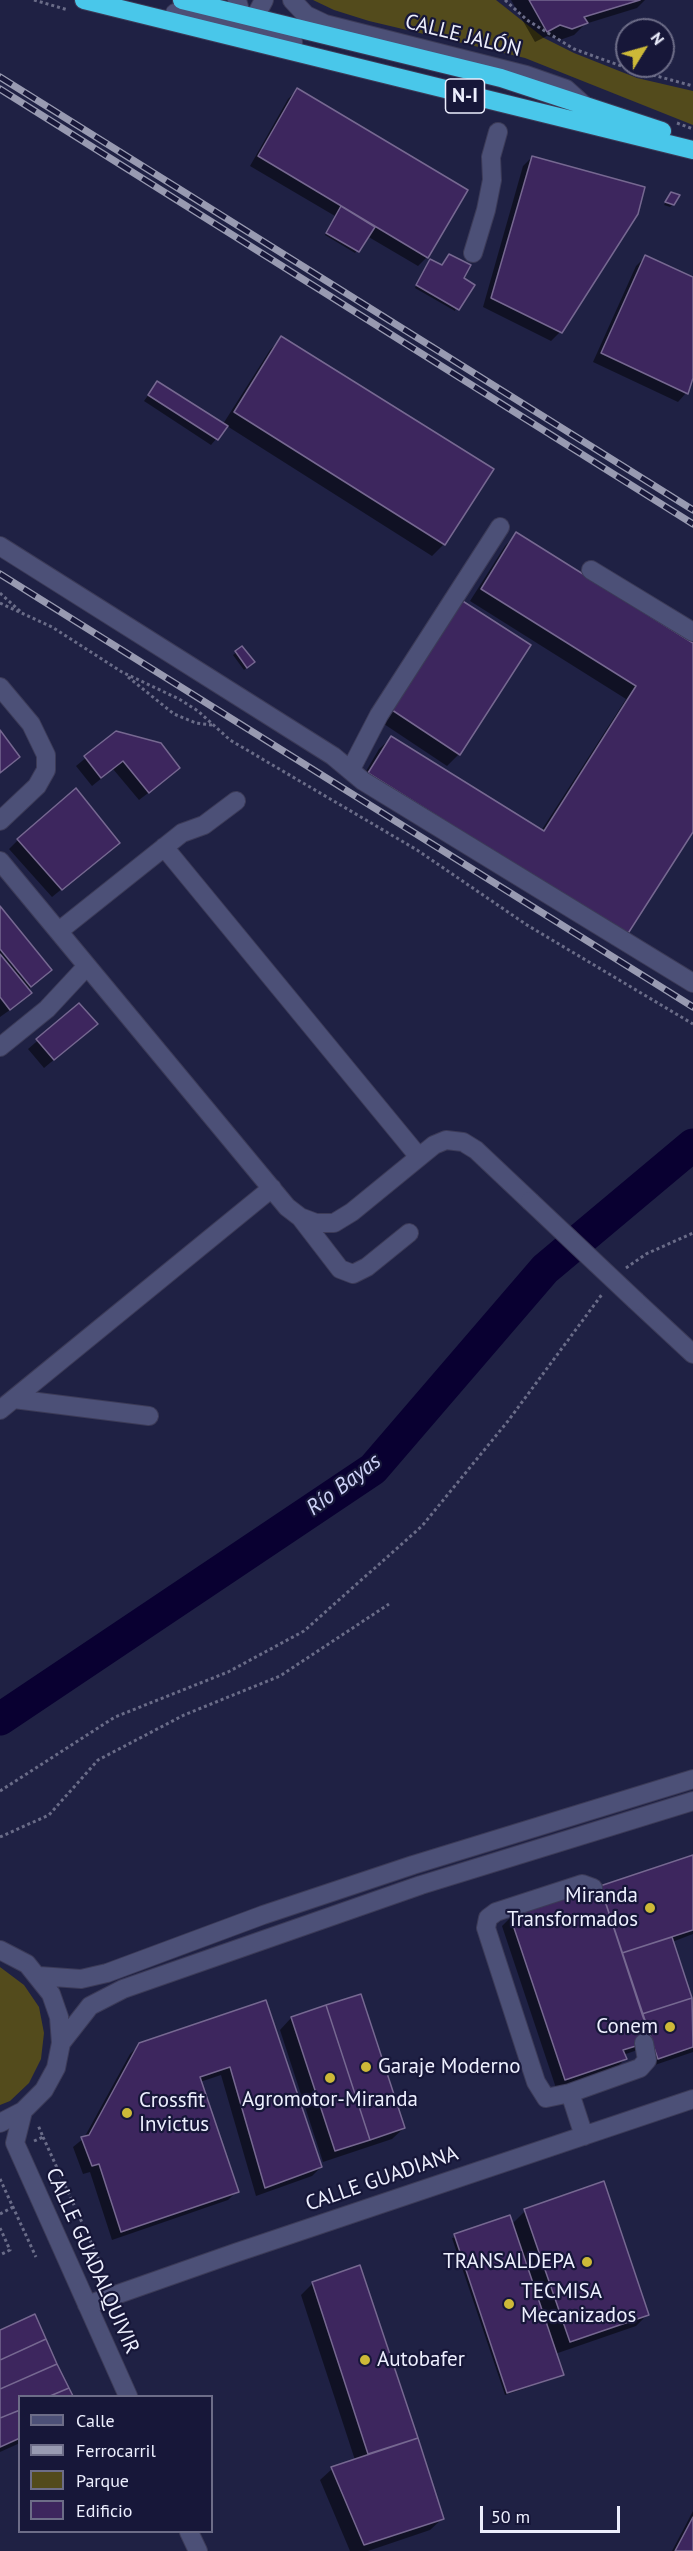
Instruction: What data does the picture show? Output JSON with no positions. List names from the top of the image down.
{
  "streets": {
    "highway": ["N-I"],
    "street": ["CALLE JALÓN", "CALLE GUADIANA", "CALLE GUADALQUIVIR"]
  },
  "crossings": [
    ["CALLE GUADIANA", "CALLE GUADALQUIVIR"]
  ],
  "water": ["Río Bayas"],
  "places": [
    "Miranda Transformados",
    "Conem",
    "Garaje Moderno",
    "Agromotor-Miranda",
    "Crossfit Invictus",
    "TRANSALDEPA",
    "TECMISA Mecanizados",
    "Autobafer"
  ],
  "legend": [
    "Calle",
    "Ferrocarril",
    "Parque",
    "Edificio"
  ],
  "scale_bar": "50 m",
  "north": "top right"
}
